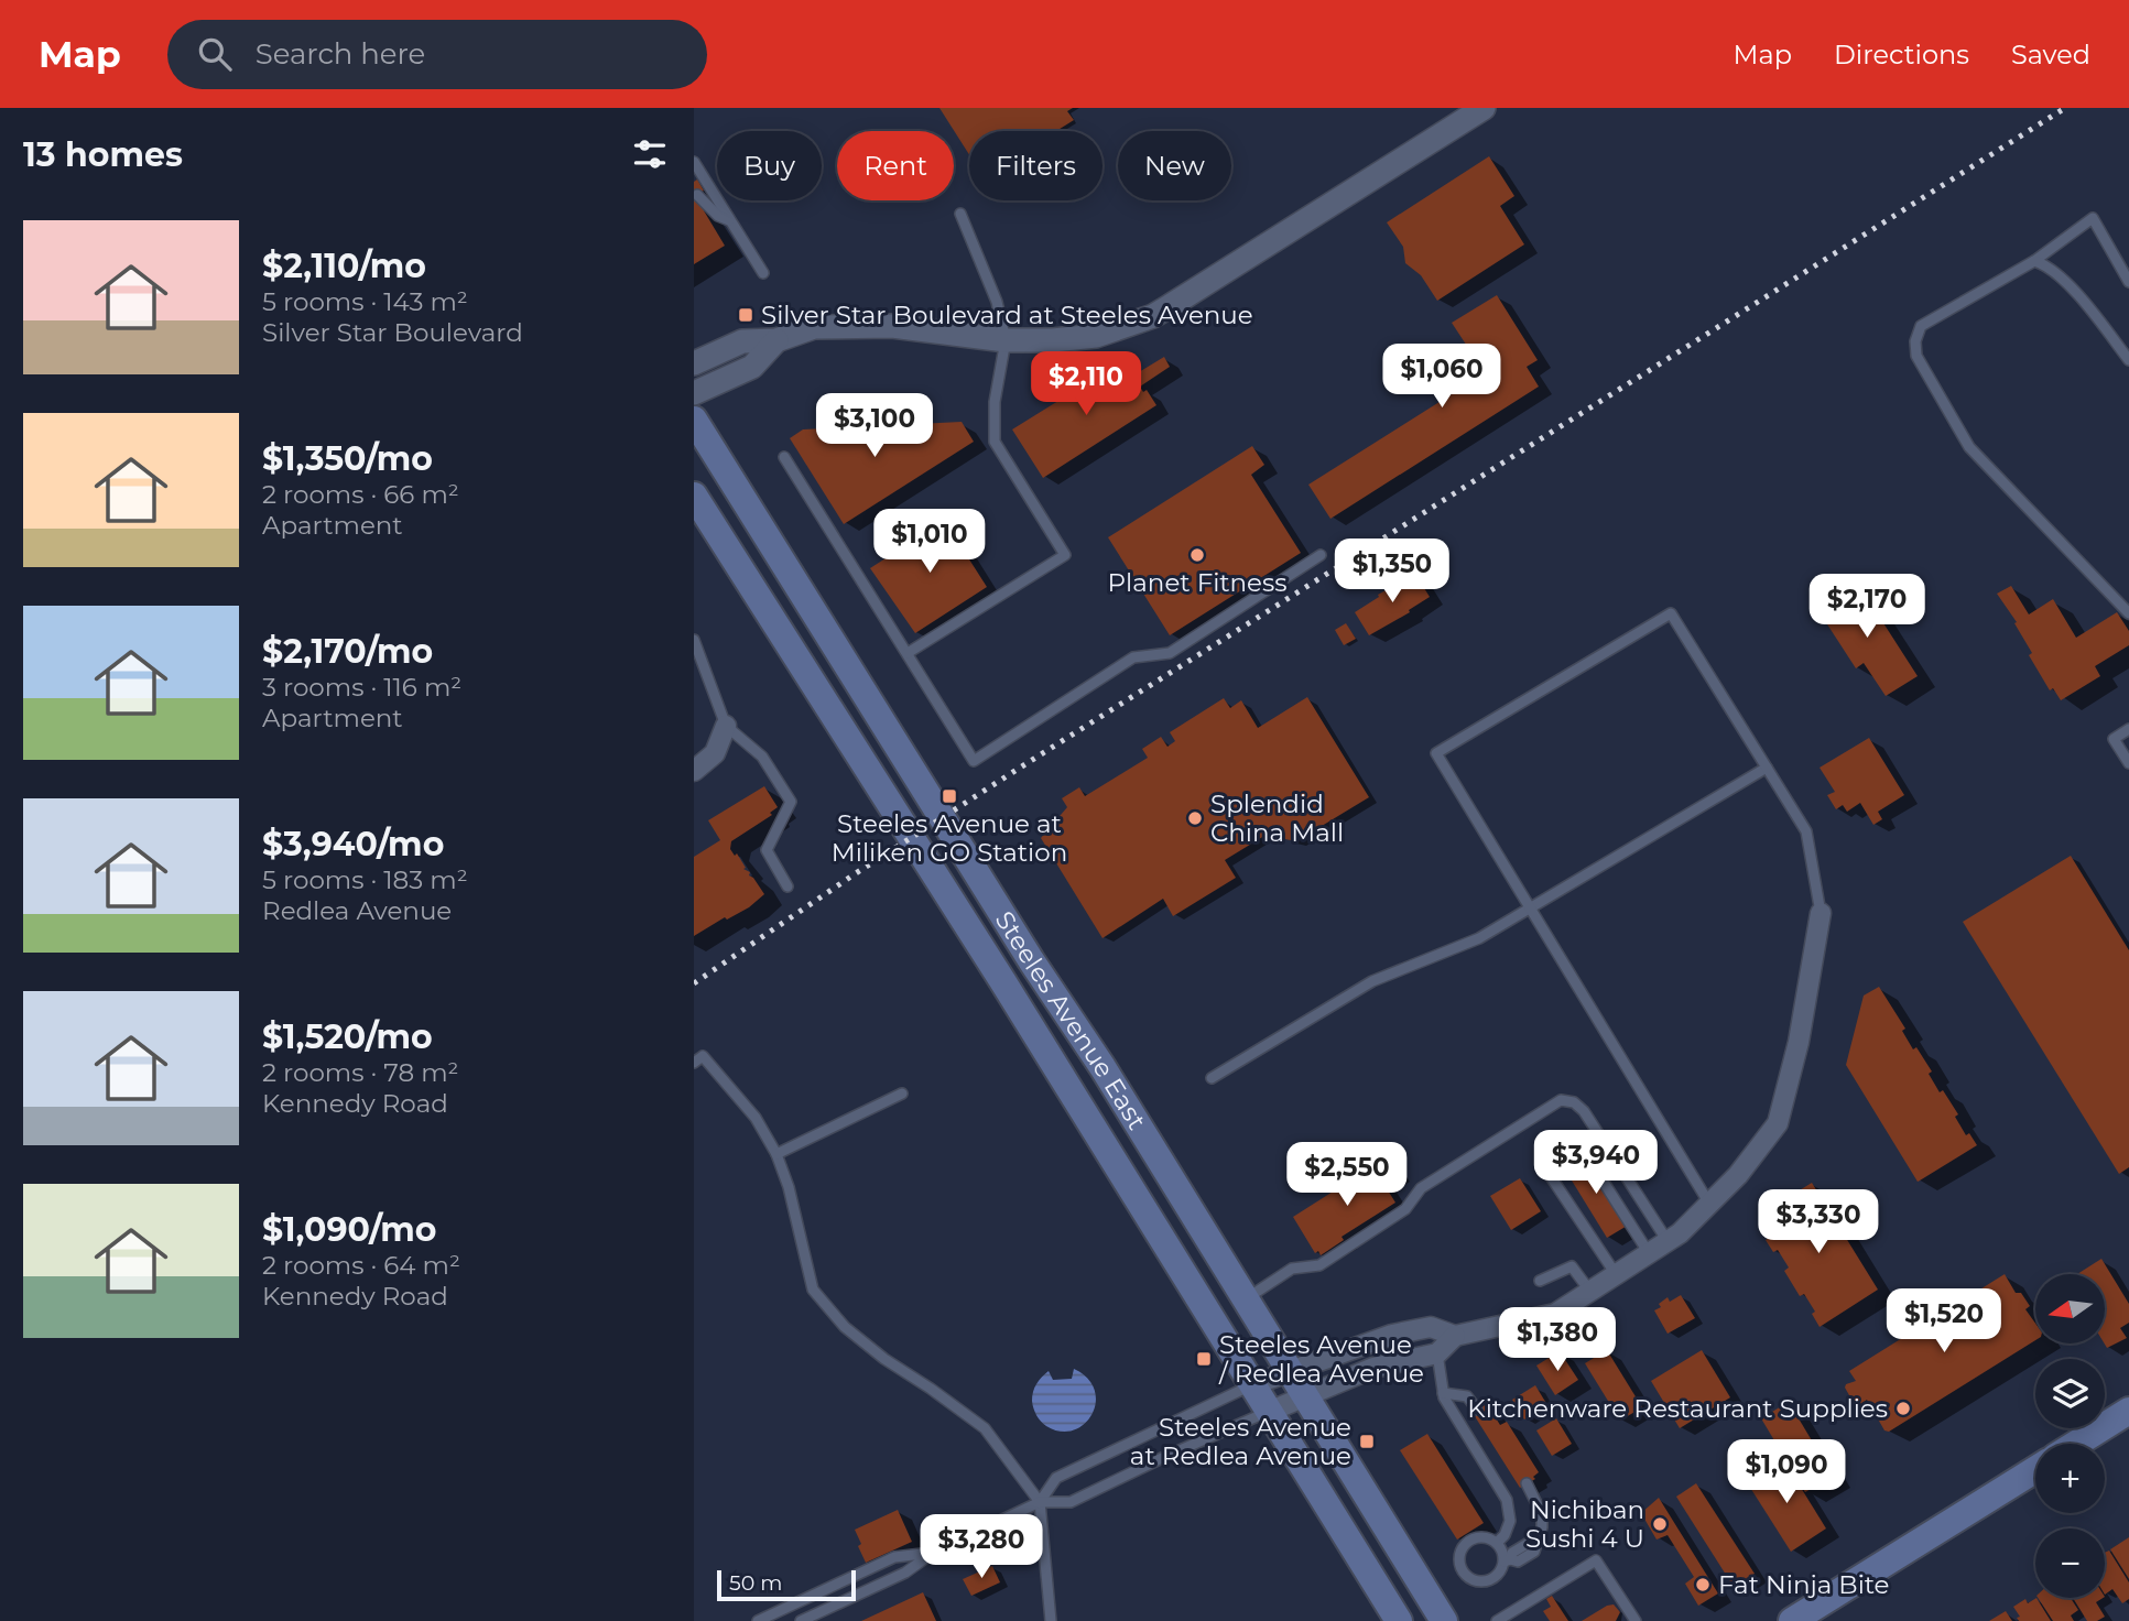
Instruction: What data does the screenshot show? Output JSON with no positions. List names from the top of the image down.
{
  "streets": {
    "main road": ["Steeles Avenue East"]
  },
  "places": {
    "transit": [
      "Silver Star Boulevard at Steeles Avenue",
      "Steeles Avenue at Miliken GO Station",
      "Steeles Avenue / Redlea Avenue",
      "Steeles Avenue at Redlea Avenue"
    ],
    "other": [
      "Planet Fitness",
      "Splendid China Mall",
      "Kitchenware Restaurant Supplies",
      "Nichiban Sushi 4 U",
      "Fat Ninja Bite"
    ]
  },
  "scale_bar": "50 m",
  "north": "left",
  "page": {
    "header": "Map",
    "search": "Search here",
    "nav": ["Map", "Directions", "Saved"],
    "heading": "13 homes",
    "chip": [
      "Buy",
      "Rent",
      "Filters",
      "New"
    ],
    "list": [
      {
        "name": "$2,110/mo",
        "note": "5 rooms · 143 m² · Silver Star Boulevard"
      },
      {
        "name": "$1,350/mo",
        "note": "2 rooms · 66 m² · Apartment"
      },
      {
        "name": "$2,170/mo",
        "note": "3 rooms · 116 m² · Apartment"
      },
      {
        "name": "$3,940/mo",
        "note": "5 rooms · 183 m² · Redlea Avenue"
      },
      {
        "name": "$1,520/mo",
        "note": "2 rooms · 78 m² · Kennedy Road"
      },
      {
        "name": "$1,090/mo",
        "note": "2 rooms · 64 m² · Kennedy Road"
      }
    ],
    "price": [
      "$1,060",
      "$2,110",
      "$3,100",
      "$1,010",
      "$1,350",
      "$2,170",
      "$3,940",
      "$2,550",
      "$3,330",
      "$1,520",
      "$1,380",
      "$1,090",
      "$3,280"
    ],
    "map_buttons": ["+", "−"],
    "scale": "50 m"
  }
}
